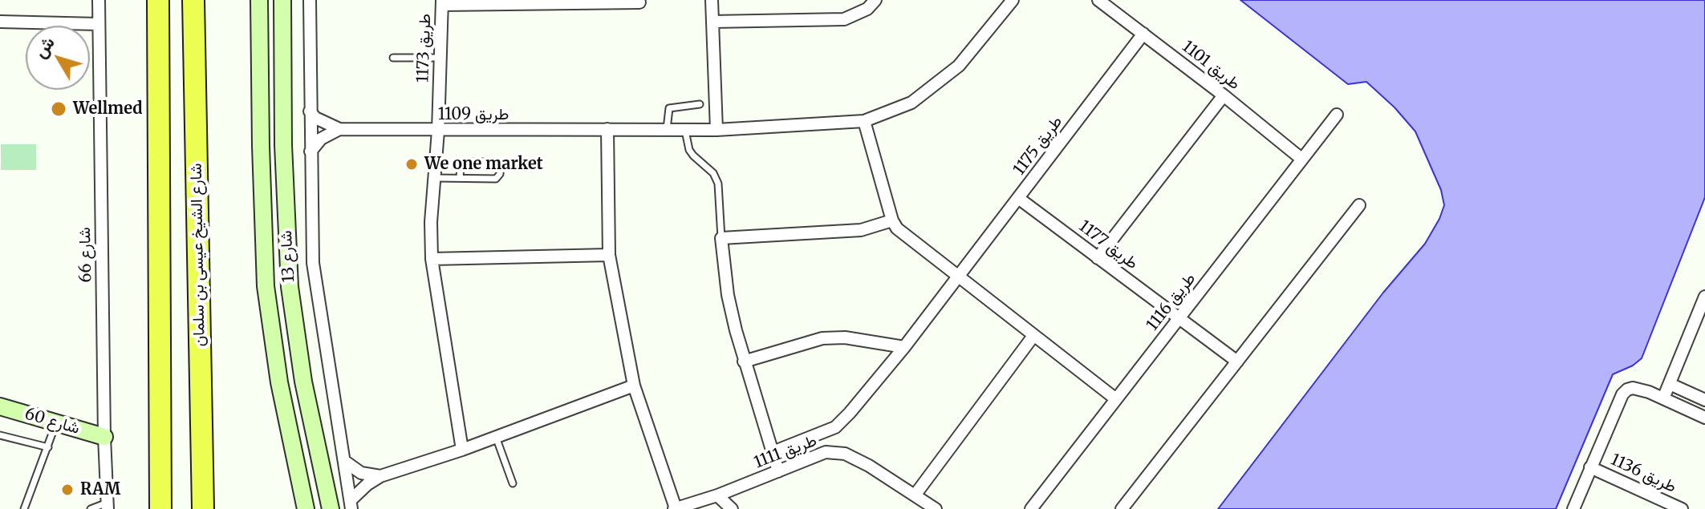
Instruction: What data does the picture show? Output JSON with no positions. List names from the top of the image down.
{
  "streets": {
    "highway": ["شارع الشيخ عيسى بن سلمان"],
    "street": [
      "طريق 1173",
      "طريق 1101",
      "طريق 1109",
      "طريق 1175",
      "طريق 1177",
      "شارع 66",
      "شارع 13",
      "طريق 1116",
      "شارع 60",
      "طريق 1111",
      "طريق 1136"
    ]
  },
  "crossings": [
    ["طريق 1173", "طريق 1109"],
    ["طريق 1101", "طريق 1175"],
    ["طريق 1101", "طريق 1116"],
    ["طريق 1175", "طريق 1177"],
    ["طريق 1177", "طريق 1116"],
    ["شارع 66", "شارع 60"]
  ],
  "places": ["Wellmed", "We one market", "RAM"],
  "north": "top left"
}
